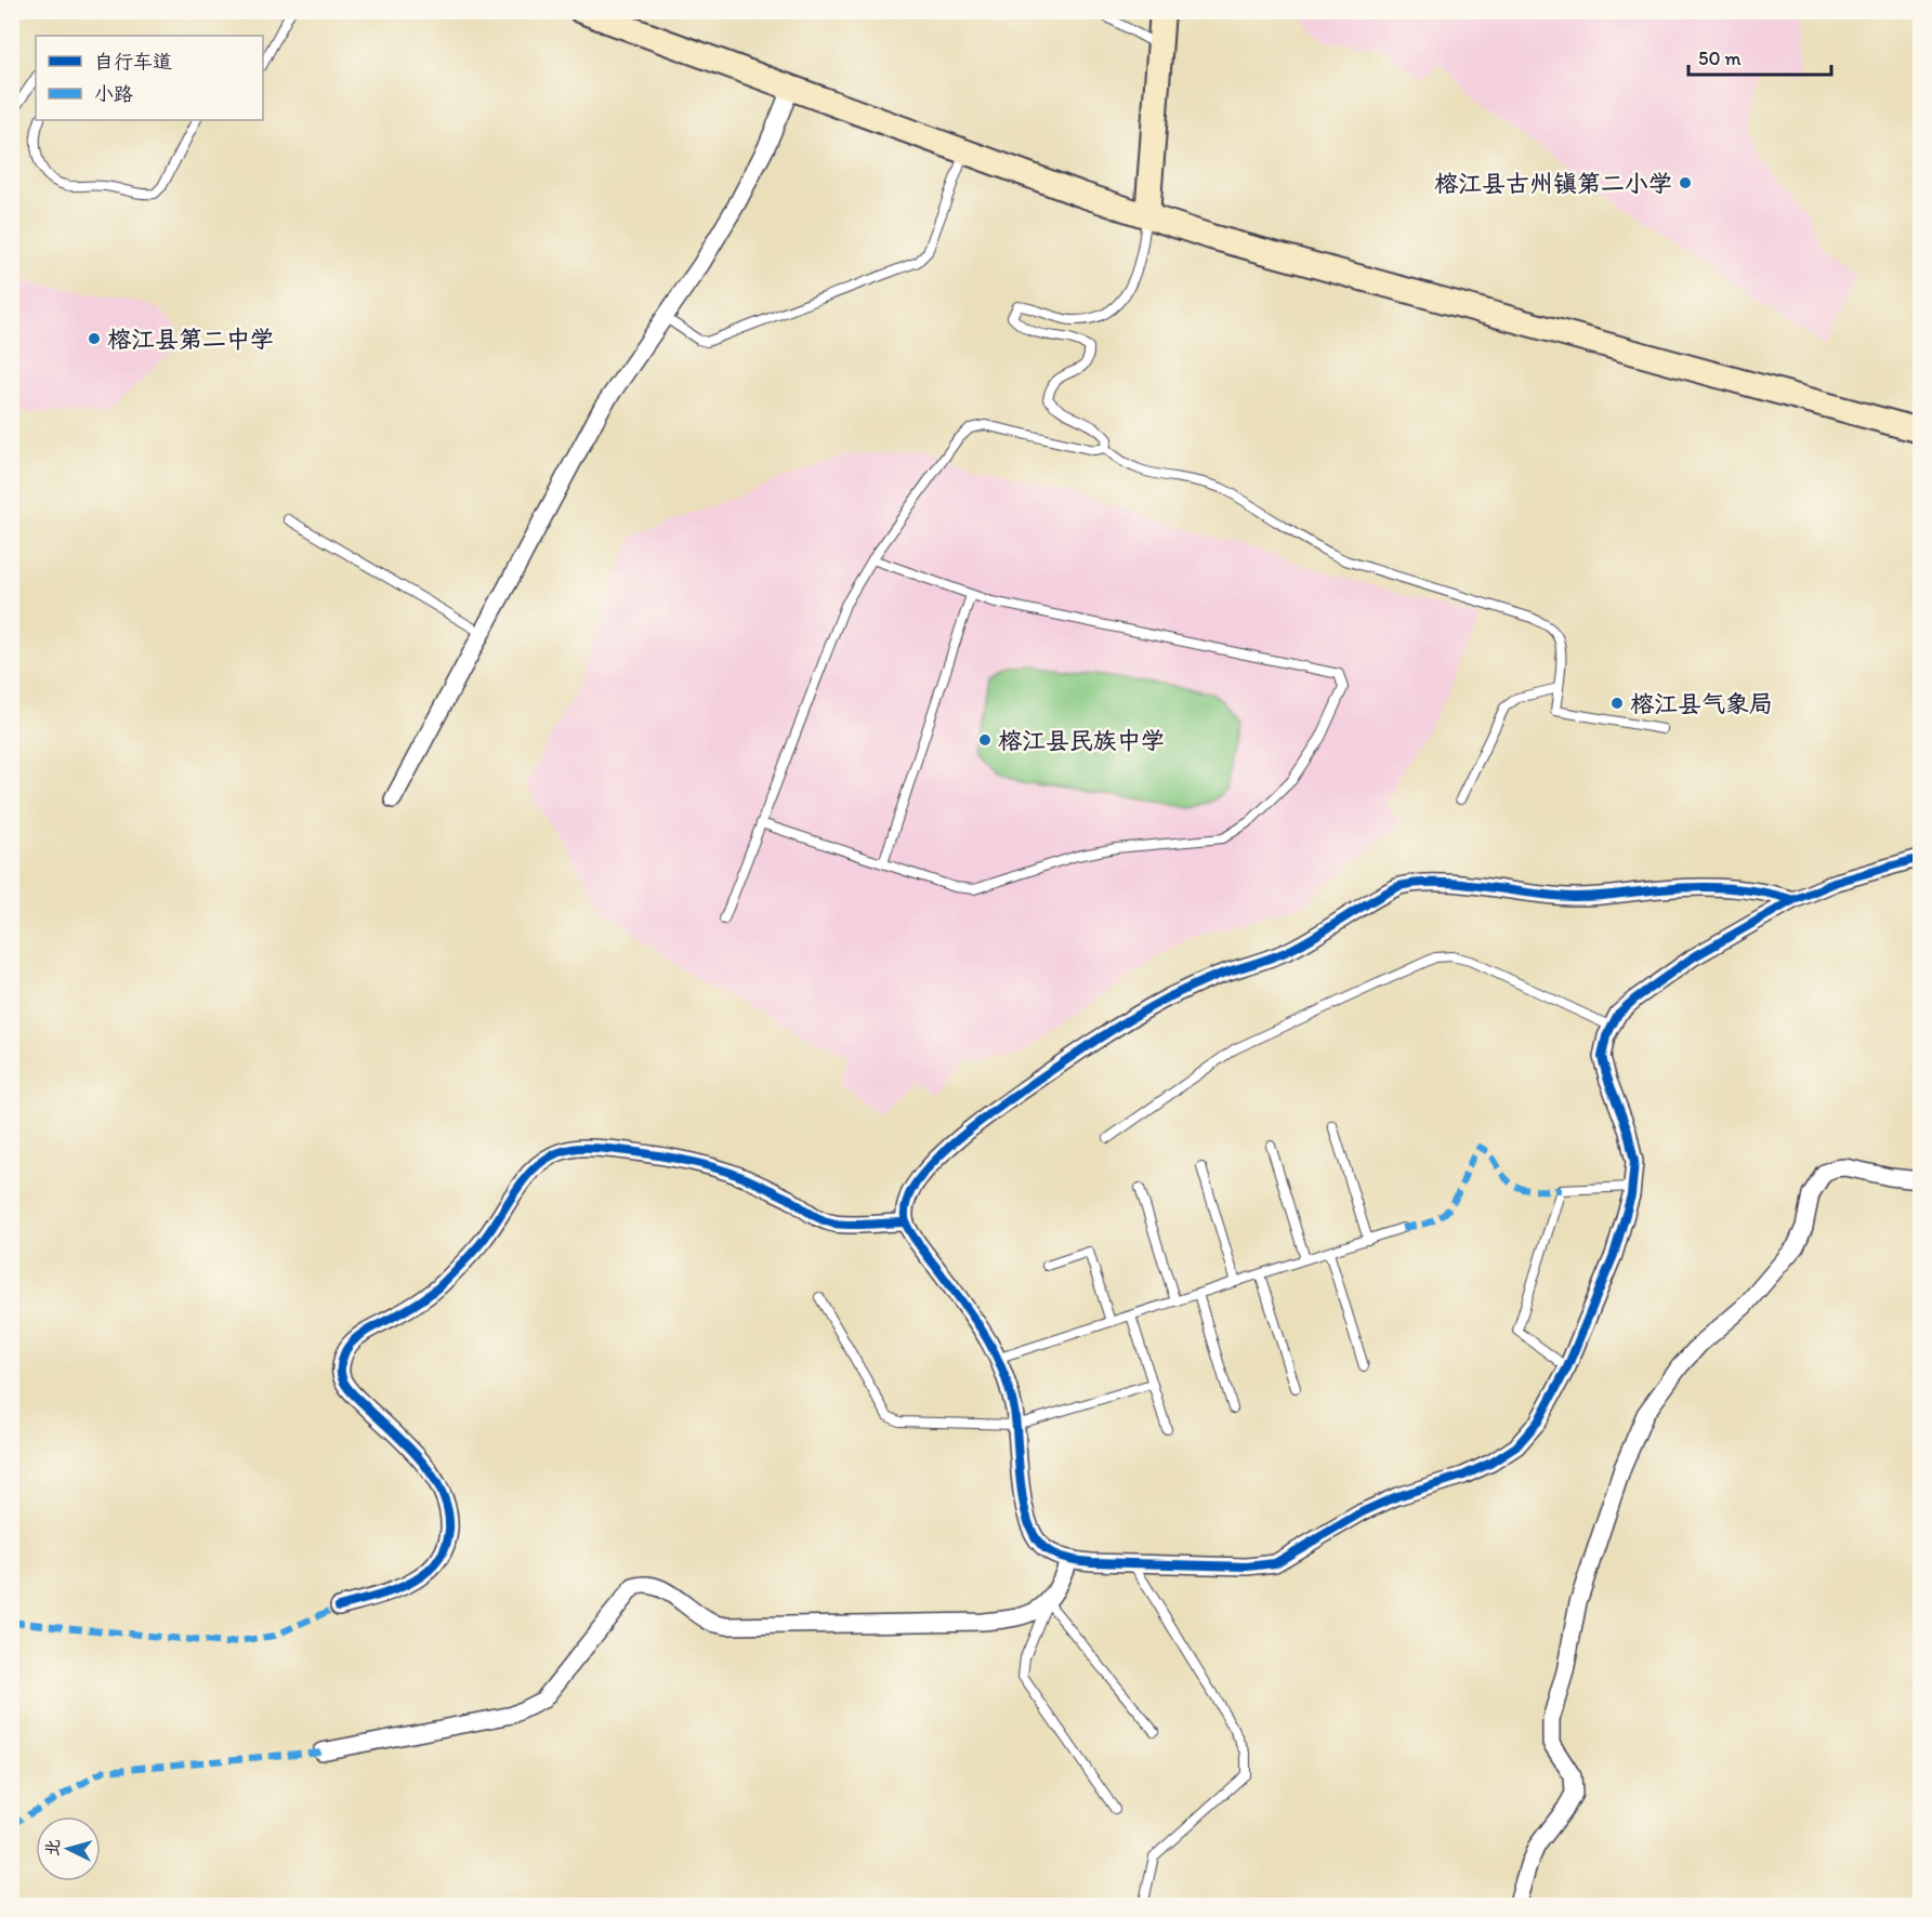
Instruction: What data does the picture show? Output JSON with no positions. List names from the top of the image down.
{
  "places": [
    "榕江县古州镇第二小学",
    "榕江县第二中学",
    "榕江县气象局",
    "榕江县民族中学"
  ],
  "legend": ["自行车道", "小路"],
  "scale_bar": "50 m",
  "north": "left"
}
